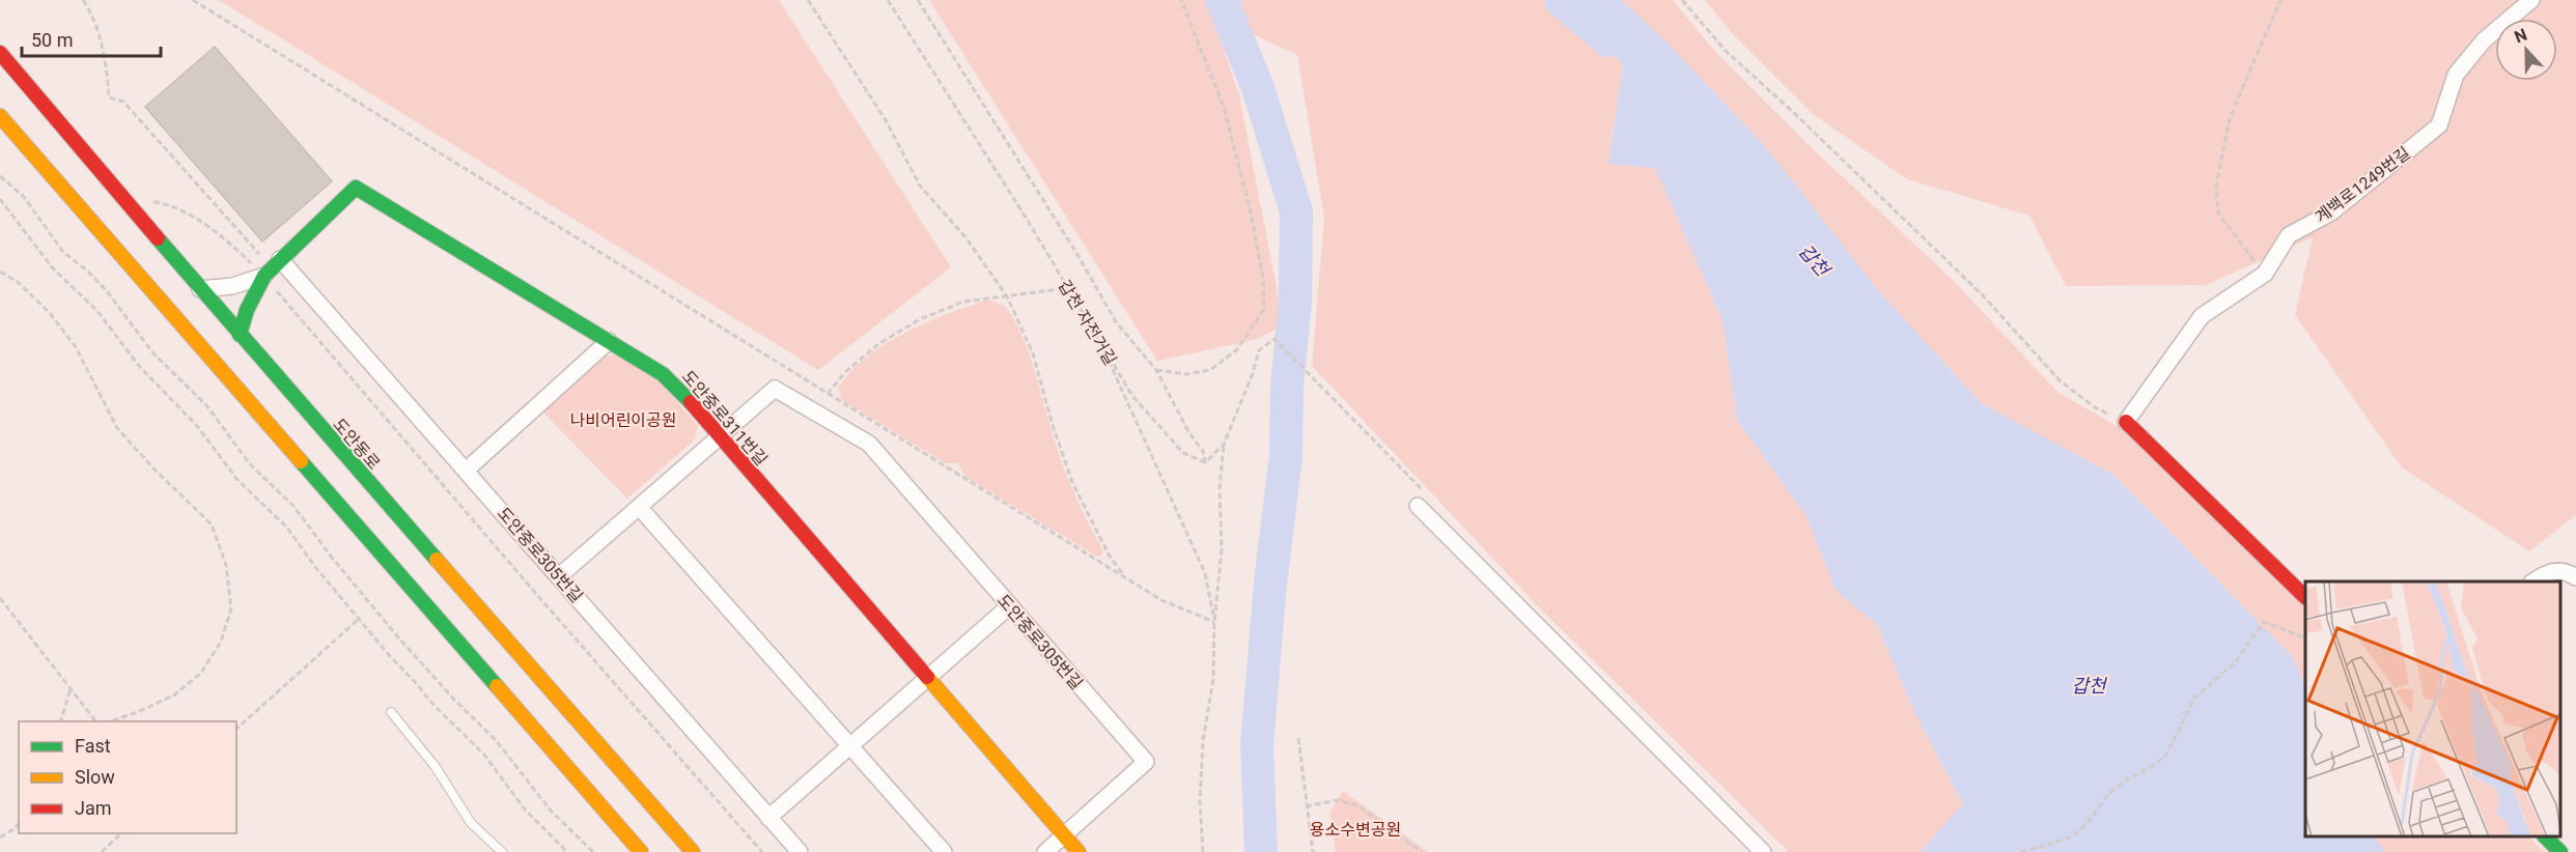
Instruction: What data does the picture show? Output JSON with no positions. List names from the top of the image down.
{
  "streets": {
    "main road": ["도안중로311번길", "도안동로"],
    "street": ["계백로1249번길", "도안중로305번길"],
    "path": ["갑천 자전거길"]
  },
  "crossings": [
    ["도안중로311번길", "도안동로"],
    ["도안중로311번길", "도안중로305번길"]
  ],
  "water": ["갑천"],
  "parks": ["나비어린이공원", "용소수변공원"],
  "legend": ["Fast", "Slow", "Jam"],
  "scale_bar": "50 m",
  "north": "top"
}
